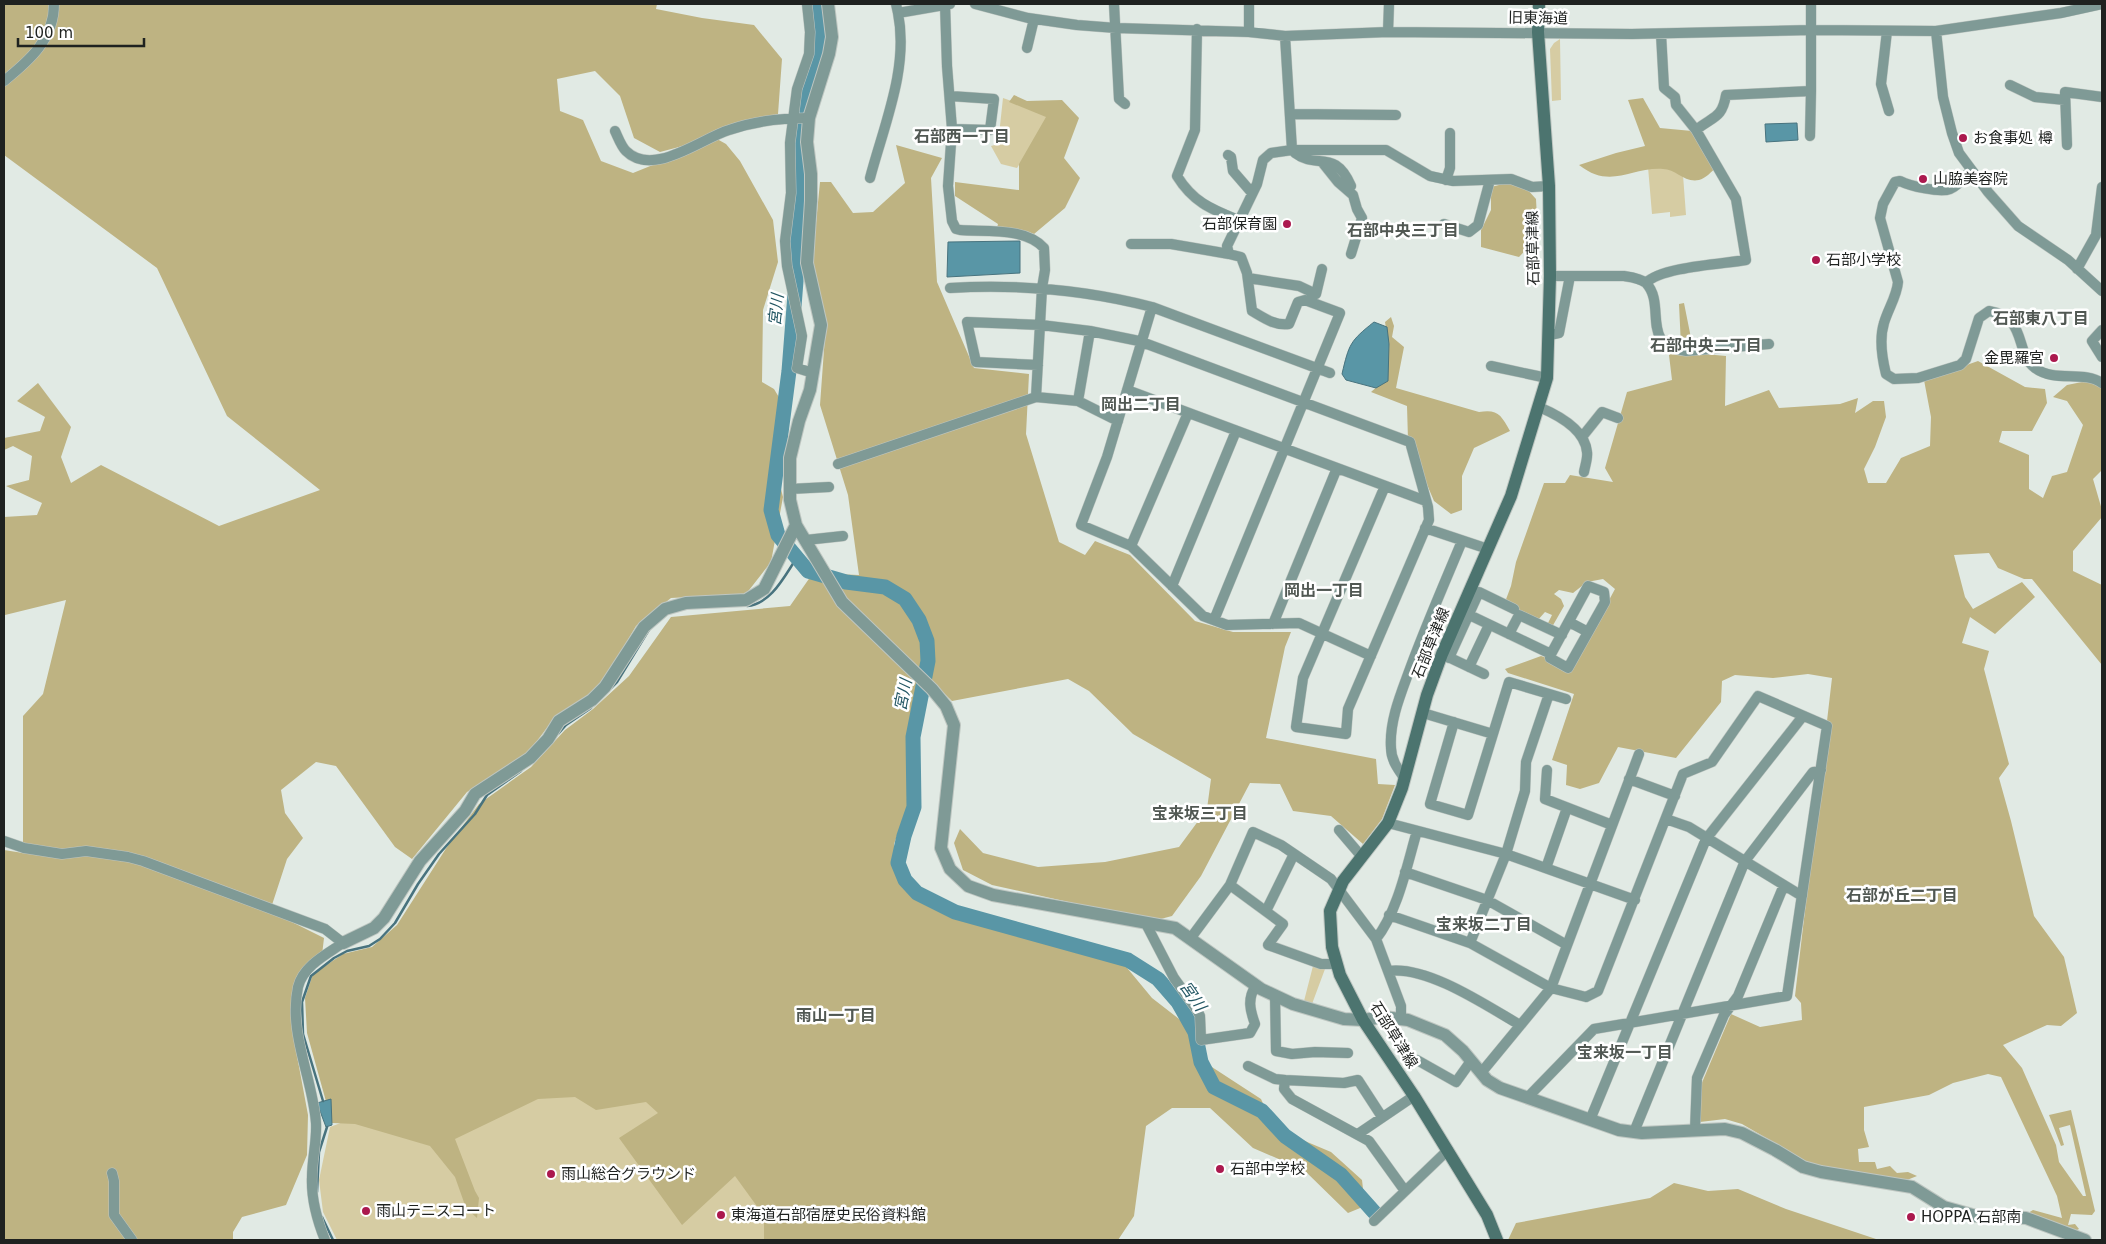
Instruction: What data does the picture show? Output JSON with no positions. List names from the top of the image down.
{
  "streets": {
    "main road": ["石部草津線"],
    "street": ["旧東海道"]
  },
  "crossings": [
    ["旧東海道", "石部草津線"]
  ],
  "districts": [
    "石部西一丁目",
    "石部中央三丁目",
    "石部東八丁目",
    "石部中央二丁目",
    "岡出二丁目",
    "岡出一丁目",
    "宝来坂三丁目",
    "石部が丘二丁目",
    "宝来坂二丁目",
    "雨山一丁目",
    "宝来坂一丁目"
  ],
  "water": ["宮川"],
  "places": [
    "お食事処 樽",
    "山脇美容院",
    "石部保育園",
    "石部小学校",
    "金毘羅宮",
    "石部中学校",
    "雨山総合グラウンド",
    "雨山テニスコート",
    "東海道石部宿歴史民俗資料館",
    "HOPPA 石部南"
  ],
  "scale_bar": "100 m"
}
